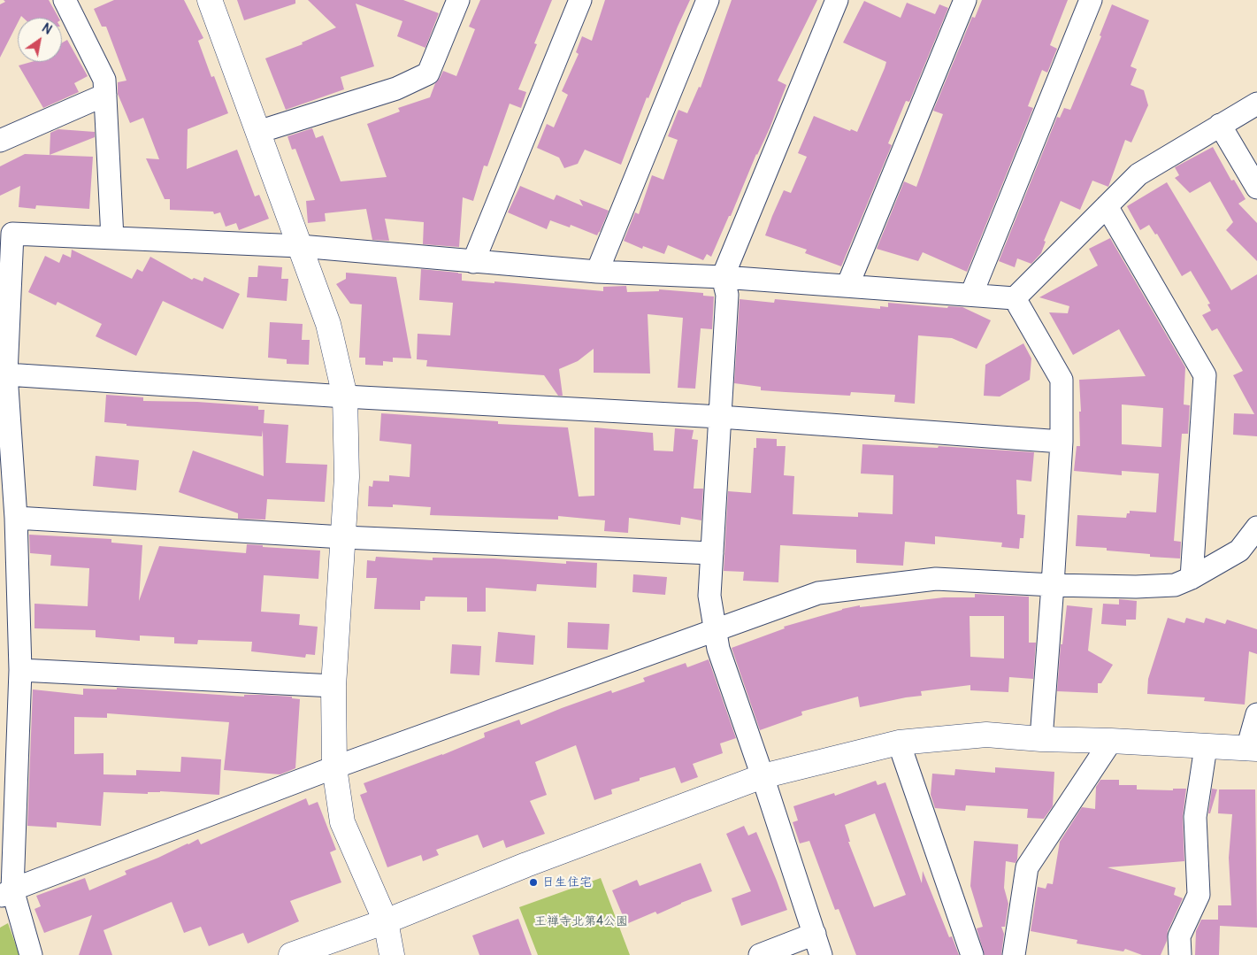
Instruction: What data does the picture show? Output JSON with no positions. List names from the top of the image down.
{
  "parks": ["王禅寺北第4公園"],
  "places": ["日生住宅"],
  "north": "top right"
}
